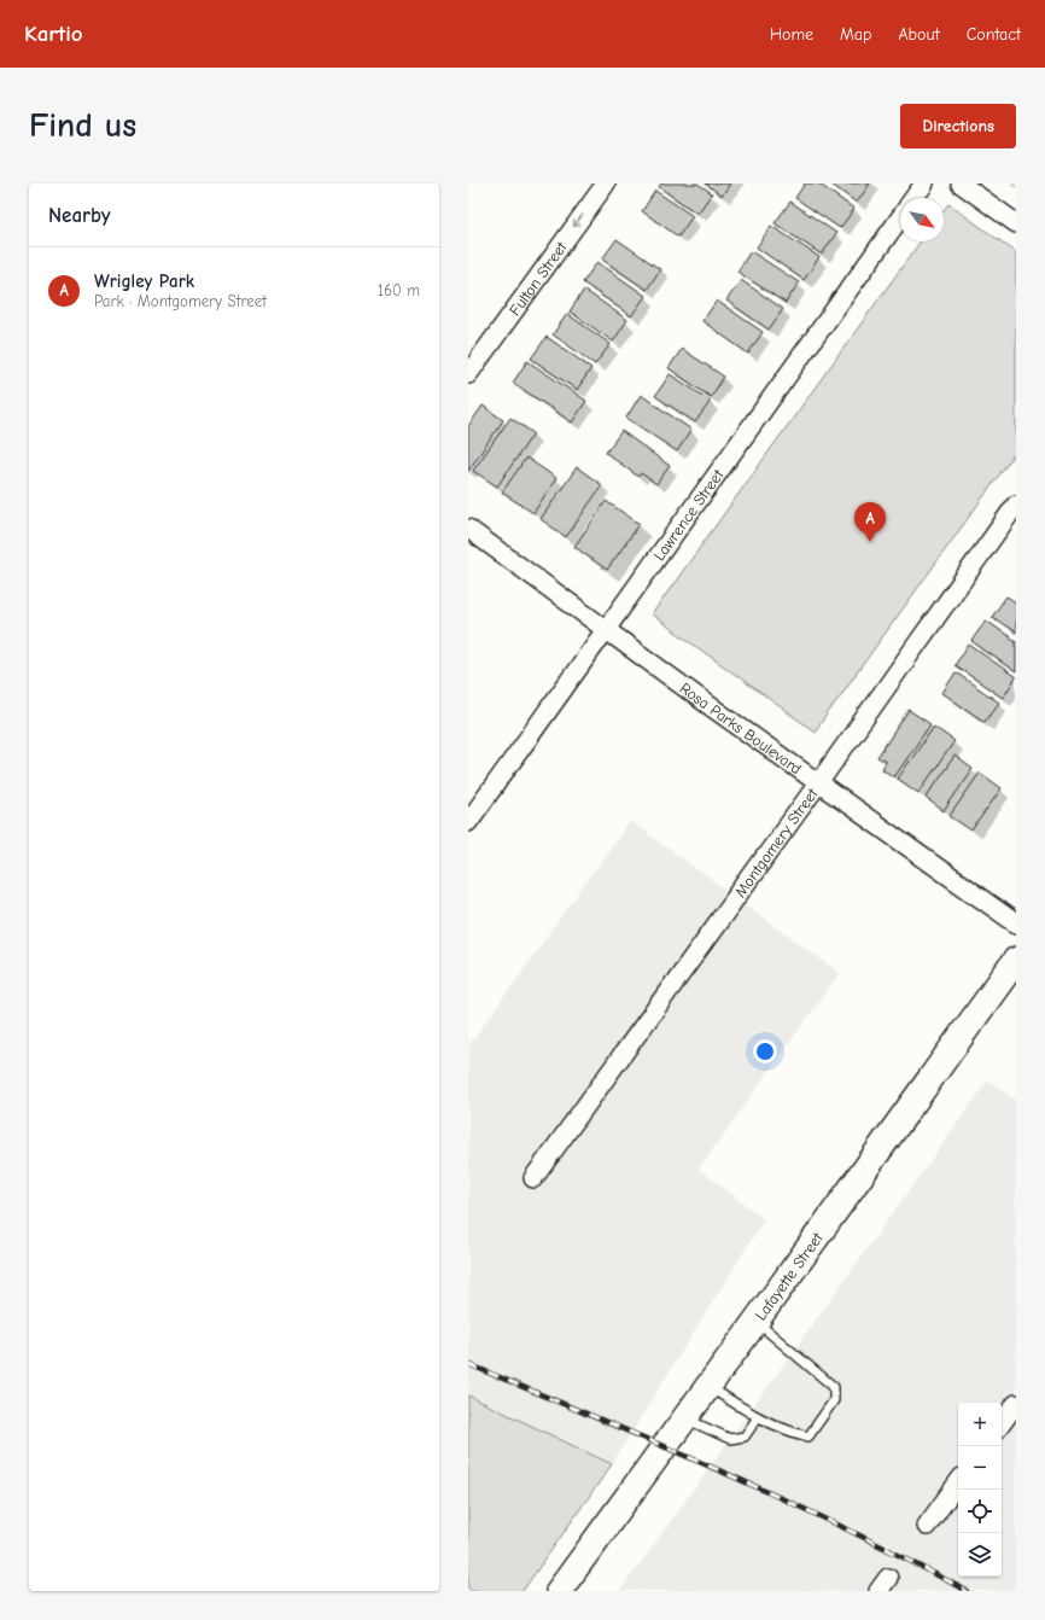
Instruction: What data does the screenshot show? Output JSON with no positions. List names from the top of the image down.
{
  "streets": {
    "main road": ["Lafayette Street"],
    "street": [
      "Fulton Street",
      "Lawrence Street",
      "Rosa Parks Boulevard",
      "Montgomery Street"
    ]
  },
  "crossings": [
    ["Lawrence Street", "Rosa Parks Boulevard"],
    ["Rosa Parks Boulevard", "Montgomery Street"]
  ],
  "one_way": ["Fulton Street"],
  "north": "bottom right",
  "page": {
    "header": "Kartio",
    "nav": [
      "Home",
      "Map",
      "About",
      "Contact"
    ],
    "buttons": "Directions",
    "title": "Find us",
    "heading": "Nearby",
    "list": [
      {
        "mark": "A",
        "name": "Wrigley Park",
        "note": "Park · Montgomery Street",
        "value": "160 m"
      }
    ],
    "pins": "A",
    "map_buttons": ["+", "−"]
  }
}
